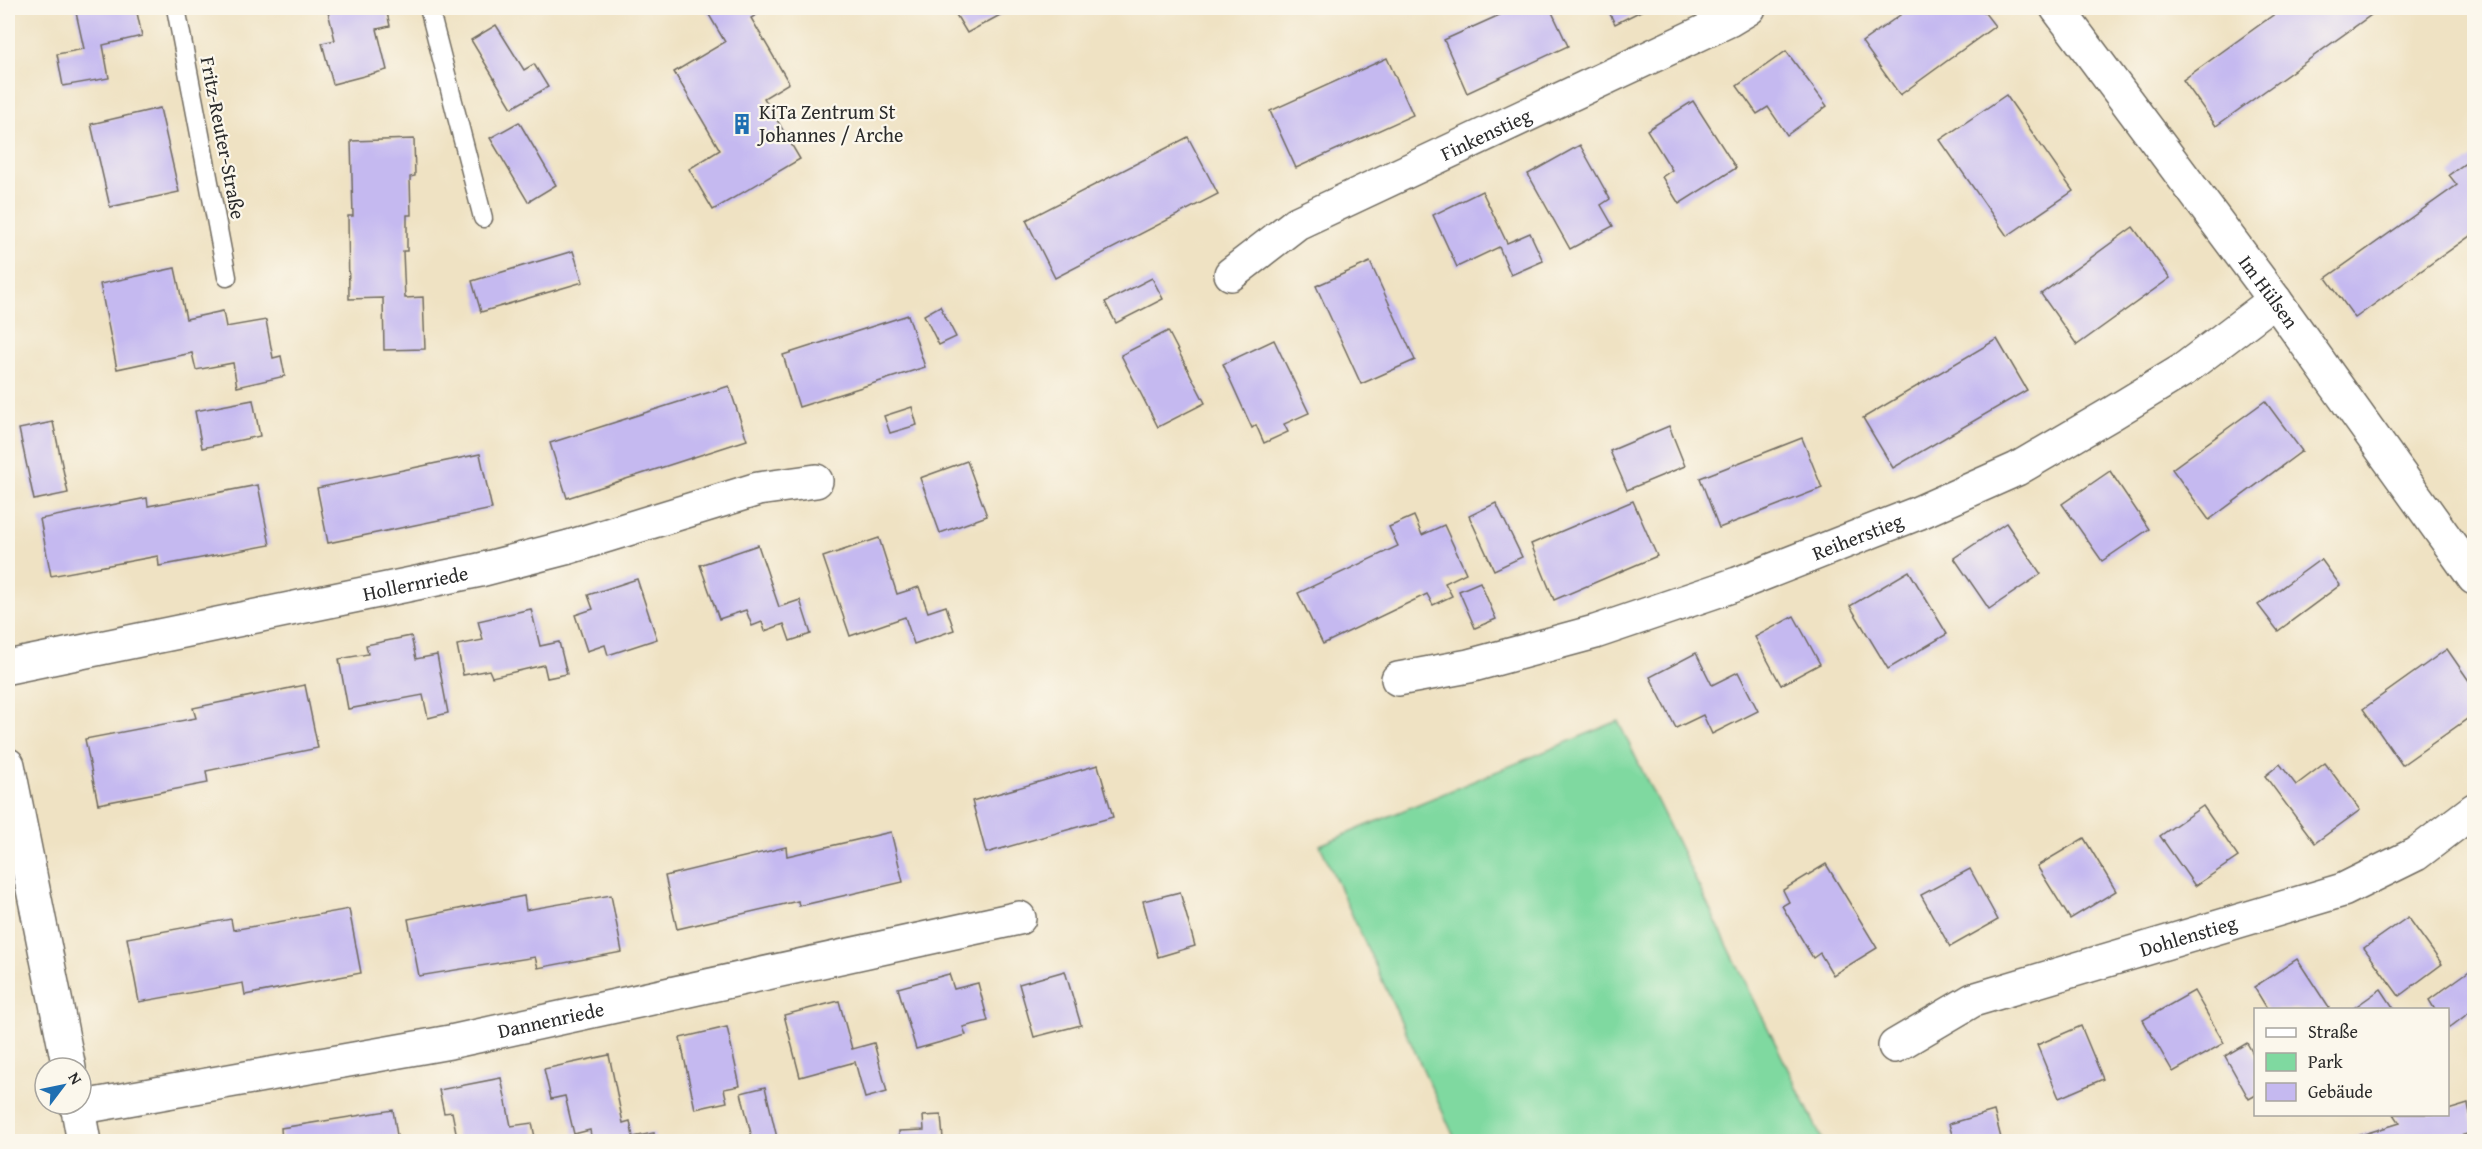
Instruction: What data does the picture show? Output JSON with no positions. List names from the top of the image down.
{
  "streets": {
    "street": [
      "Finkenstieg",
      "Im Hülsen",
      "Reiherstieg",
      "Hollernriede",
      "Dohlenstieg",
      "Dannenriede"
    ],
    "lane": ["Fritz-Reuter-Straße"]
  },
  "crossings": [
    ["Im Hülsen", "Reiherstieg"]
  ],
  "places": {
    "building": ["KiTa Zentrum St Johannes / Arche"]
  },
  "legend": ["Straße", "Park", "Gebäude"],
  "north": "top right"
}
